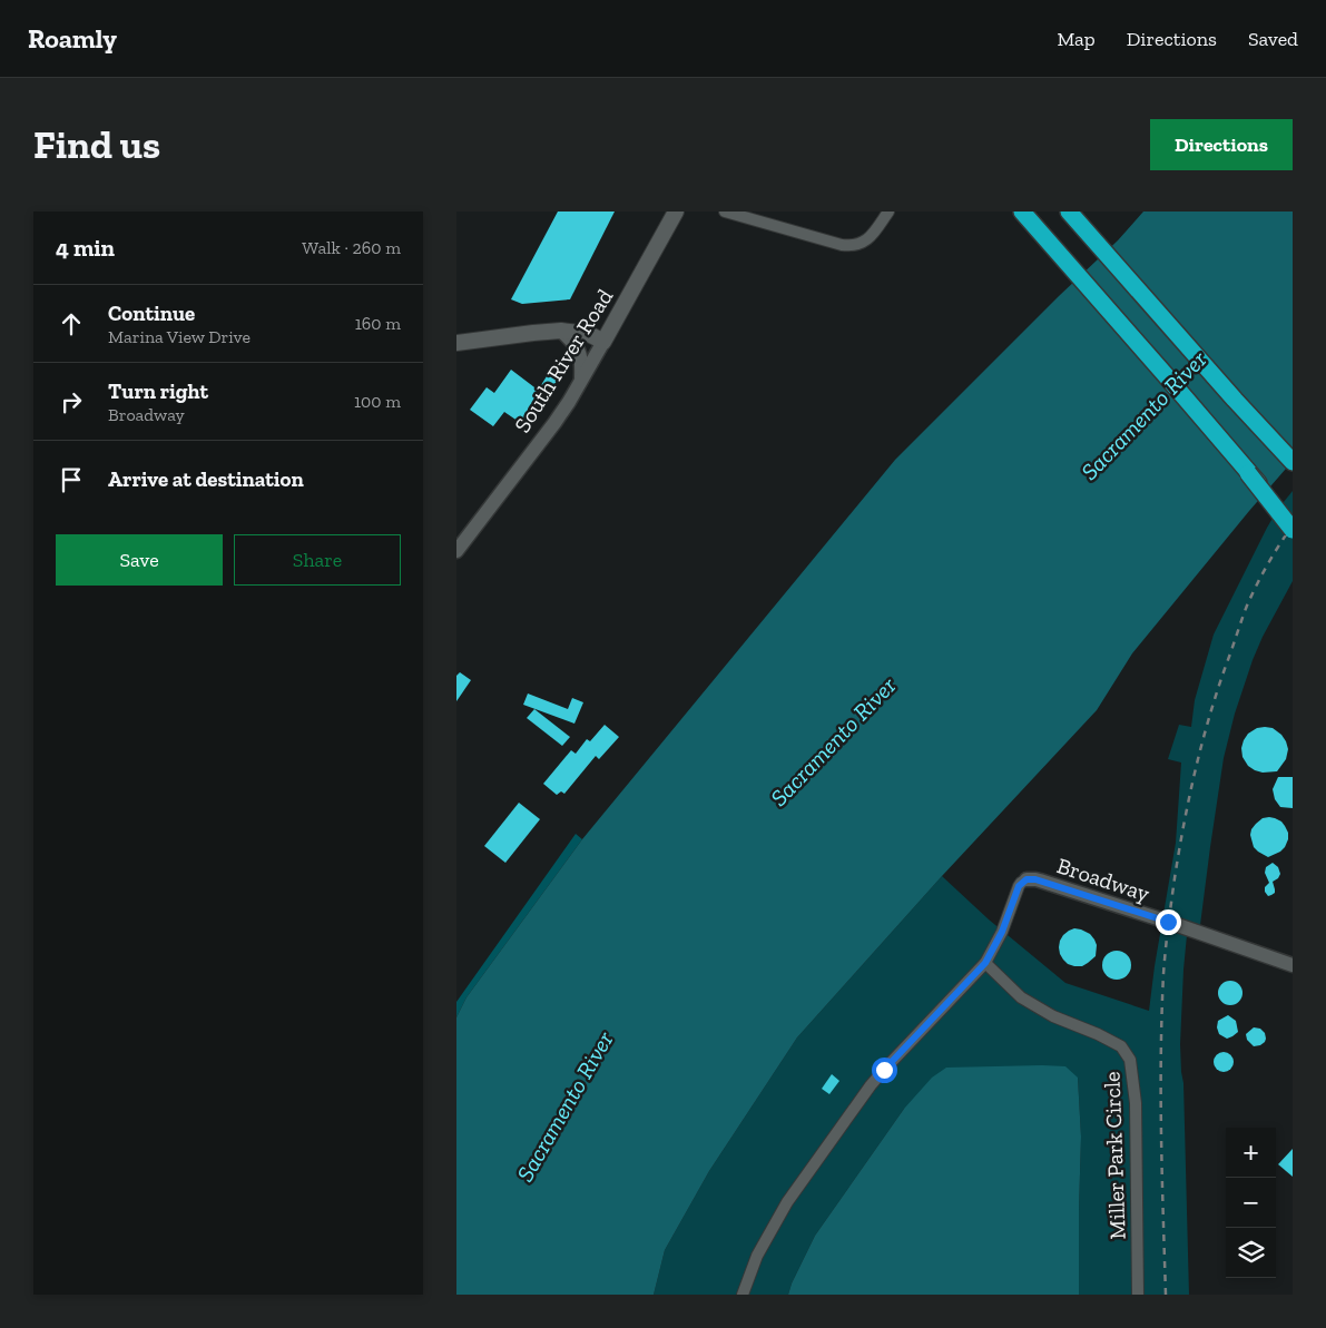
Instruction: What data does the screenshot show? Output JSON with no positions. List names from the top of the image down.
{
  "streets": {
    "main road": ["South River Road"],
    "street": ["Broadway", "Miller Park Circle"]
  },
  "water": ["Sacramento River"],
  "page": {
    "header": "Roamly",
    "nav": ["Map", "Directions", "Saved"],
    "buttons": [
      "Directions",
      ["Save", "Share"]
    ],
    "title": "Find us",
    "heading": ["4 min", "Walk · 260 m"],
    "list": [
      ["Continue", "Marina View Drive", "160 m"],
      ["Turn right", "Broadway", "100 m"],
      "Arrive at destination"
    ],
    "map_buttons": ["+", "−"]
  }
}
